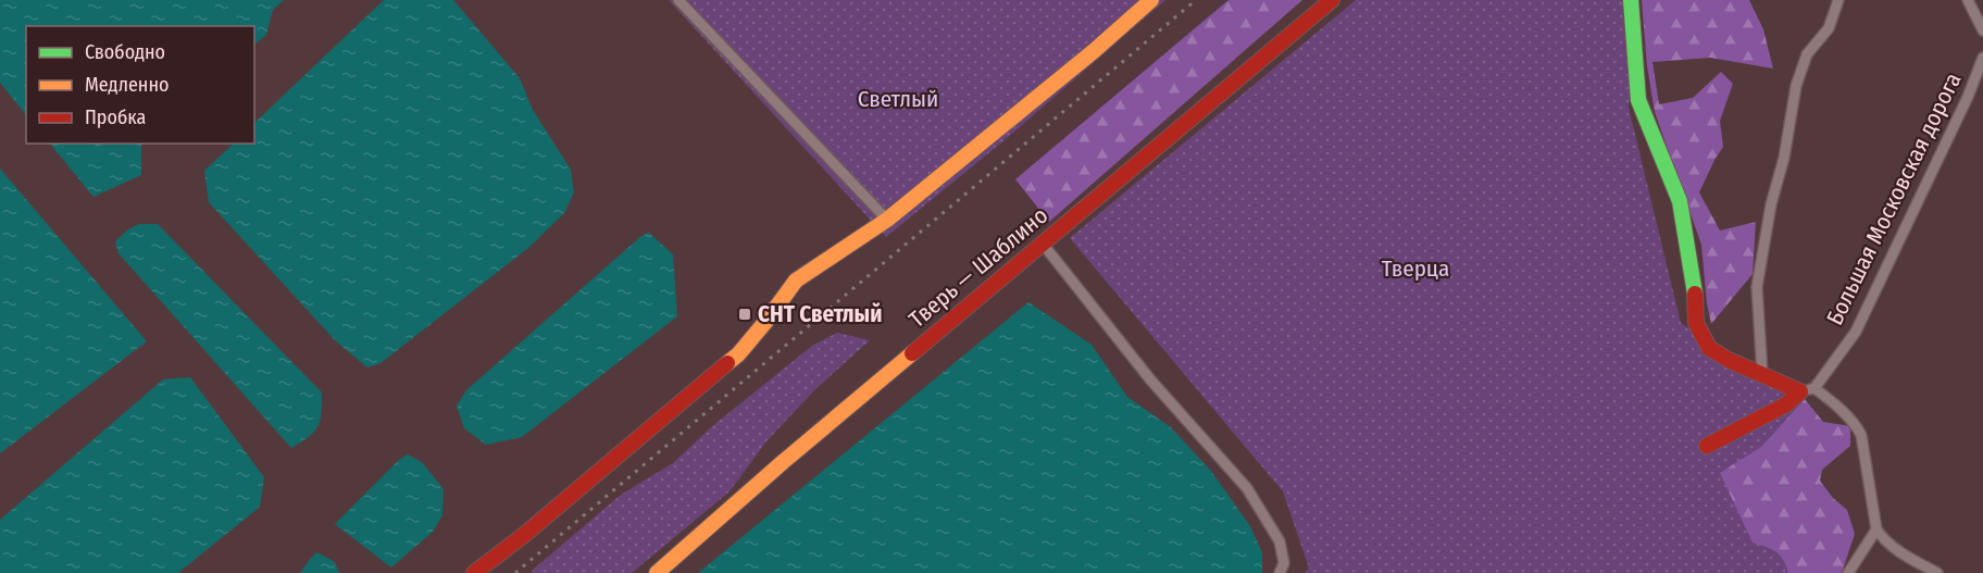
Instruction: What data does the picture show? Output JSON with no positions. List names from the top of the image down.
{
  "streets": {
    "street": ["Большая Московская дорога", "Тверь — Шаблино"]
  },
  "parks": ["Светлый", "Тверца"],
  "places": {
    "transit": ["СНТ Светлый"]
  },
  "legend": ["Свободно", "Медленно", "Пробка"]
}
